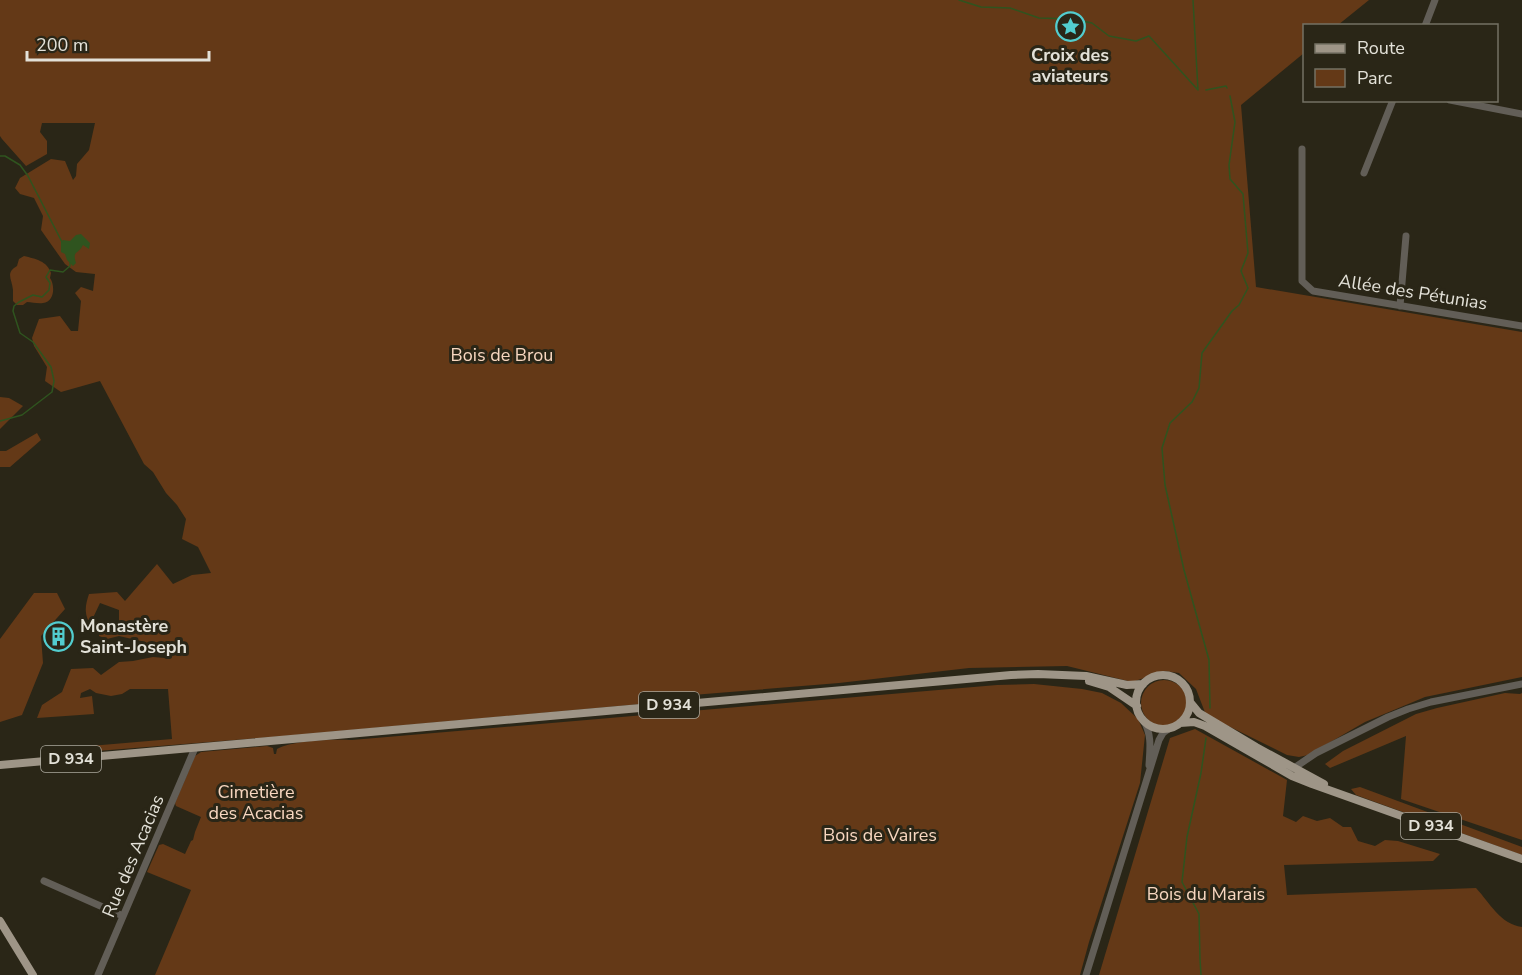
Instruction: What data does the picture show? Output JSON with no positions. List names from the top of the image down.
{
  "streets": {
    "main road": ["D 934"],
    "street": ["Allée des Pétunias", "Rue des Acacias"]
  },
  "crossings": [
    ["D 934", "Rue des Acacias"]
  ],
  "parks": [
    "Bois de Brou",
    "Cimetière des Acacias",
    "Bois de Vaires",
    "Bois du Marais"
  ],
  "places": {
    "place": ["Croix des aviateurs"],
    "building": ["Monastère Saint-Joseph"]
  },
  "legend": ["Route", "Parc"],
  "scale_bar": "200 m"
}
